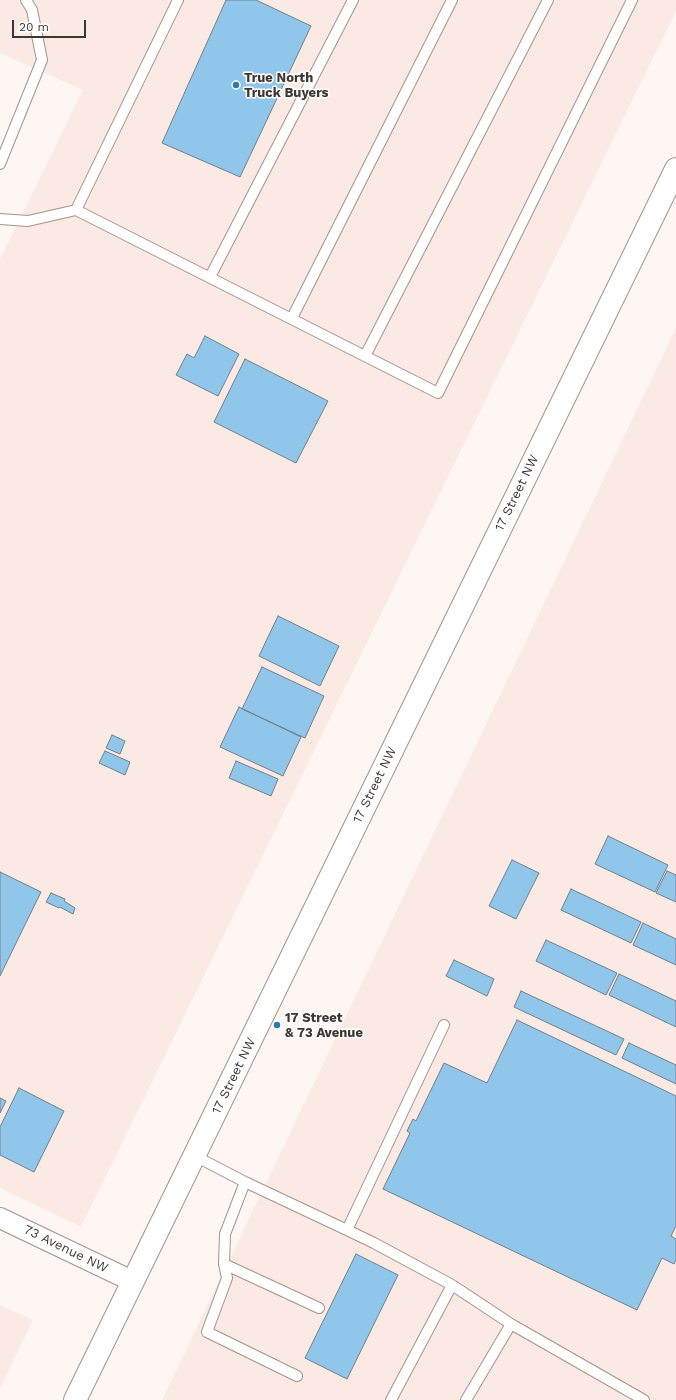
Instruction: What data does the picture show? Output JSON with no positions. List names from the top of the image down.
{
  "streets": {
    "main road": ["17 Street NW"],
    "street": ["73 Avenue NW"]
  },
  "crossings": [
    ["17 Street NW", "73 Avenue NW"]
  ],
  "places": ["True North Truck Buyers", "17 Street & 73 Avenue"],
  "scale_bar": "20 m"
}
